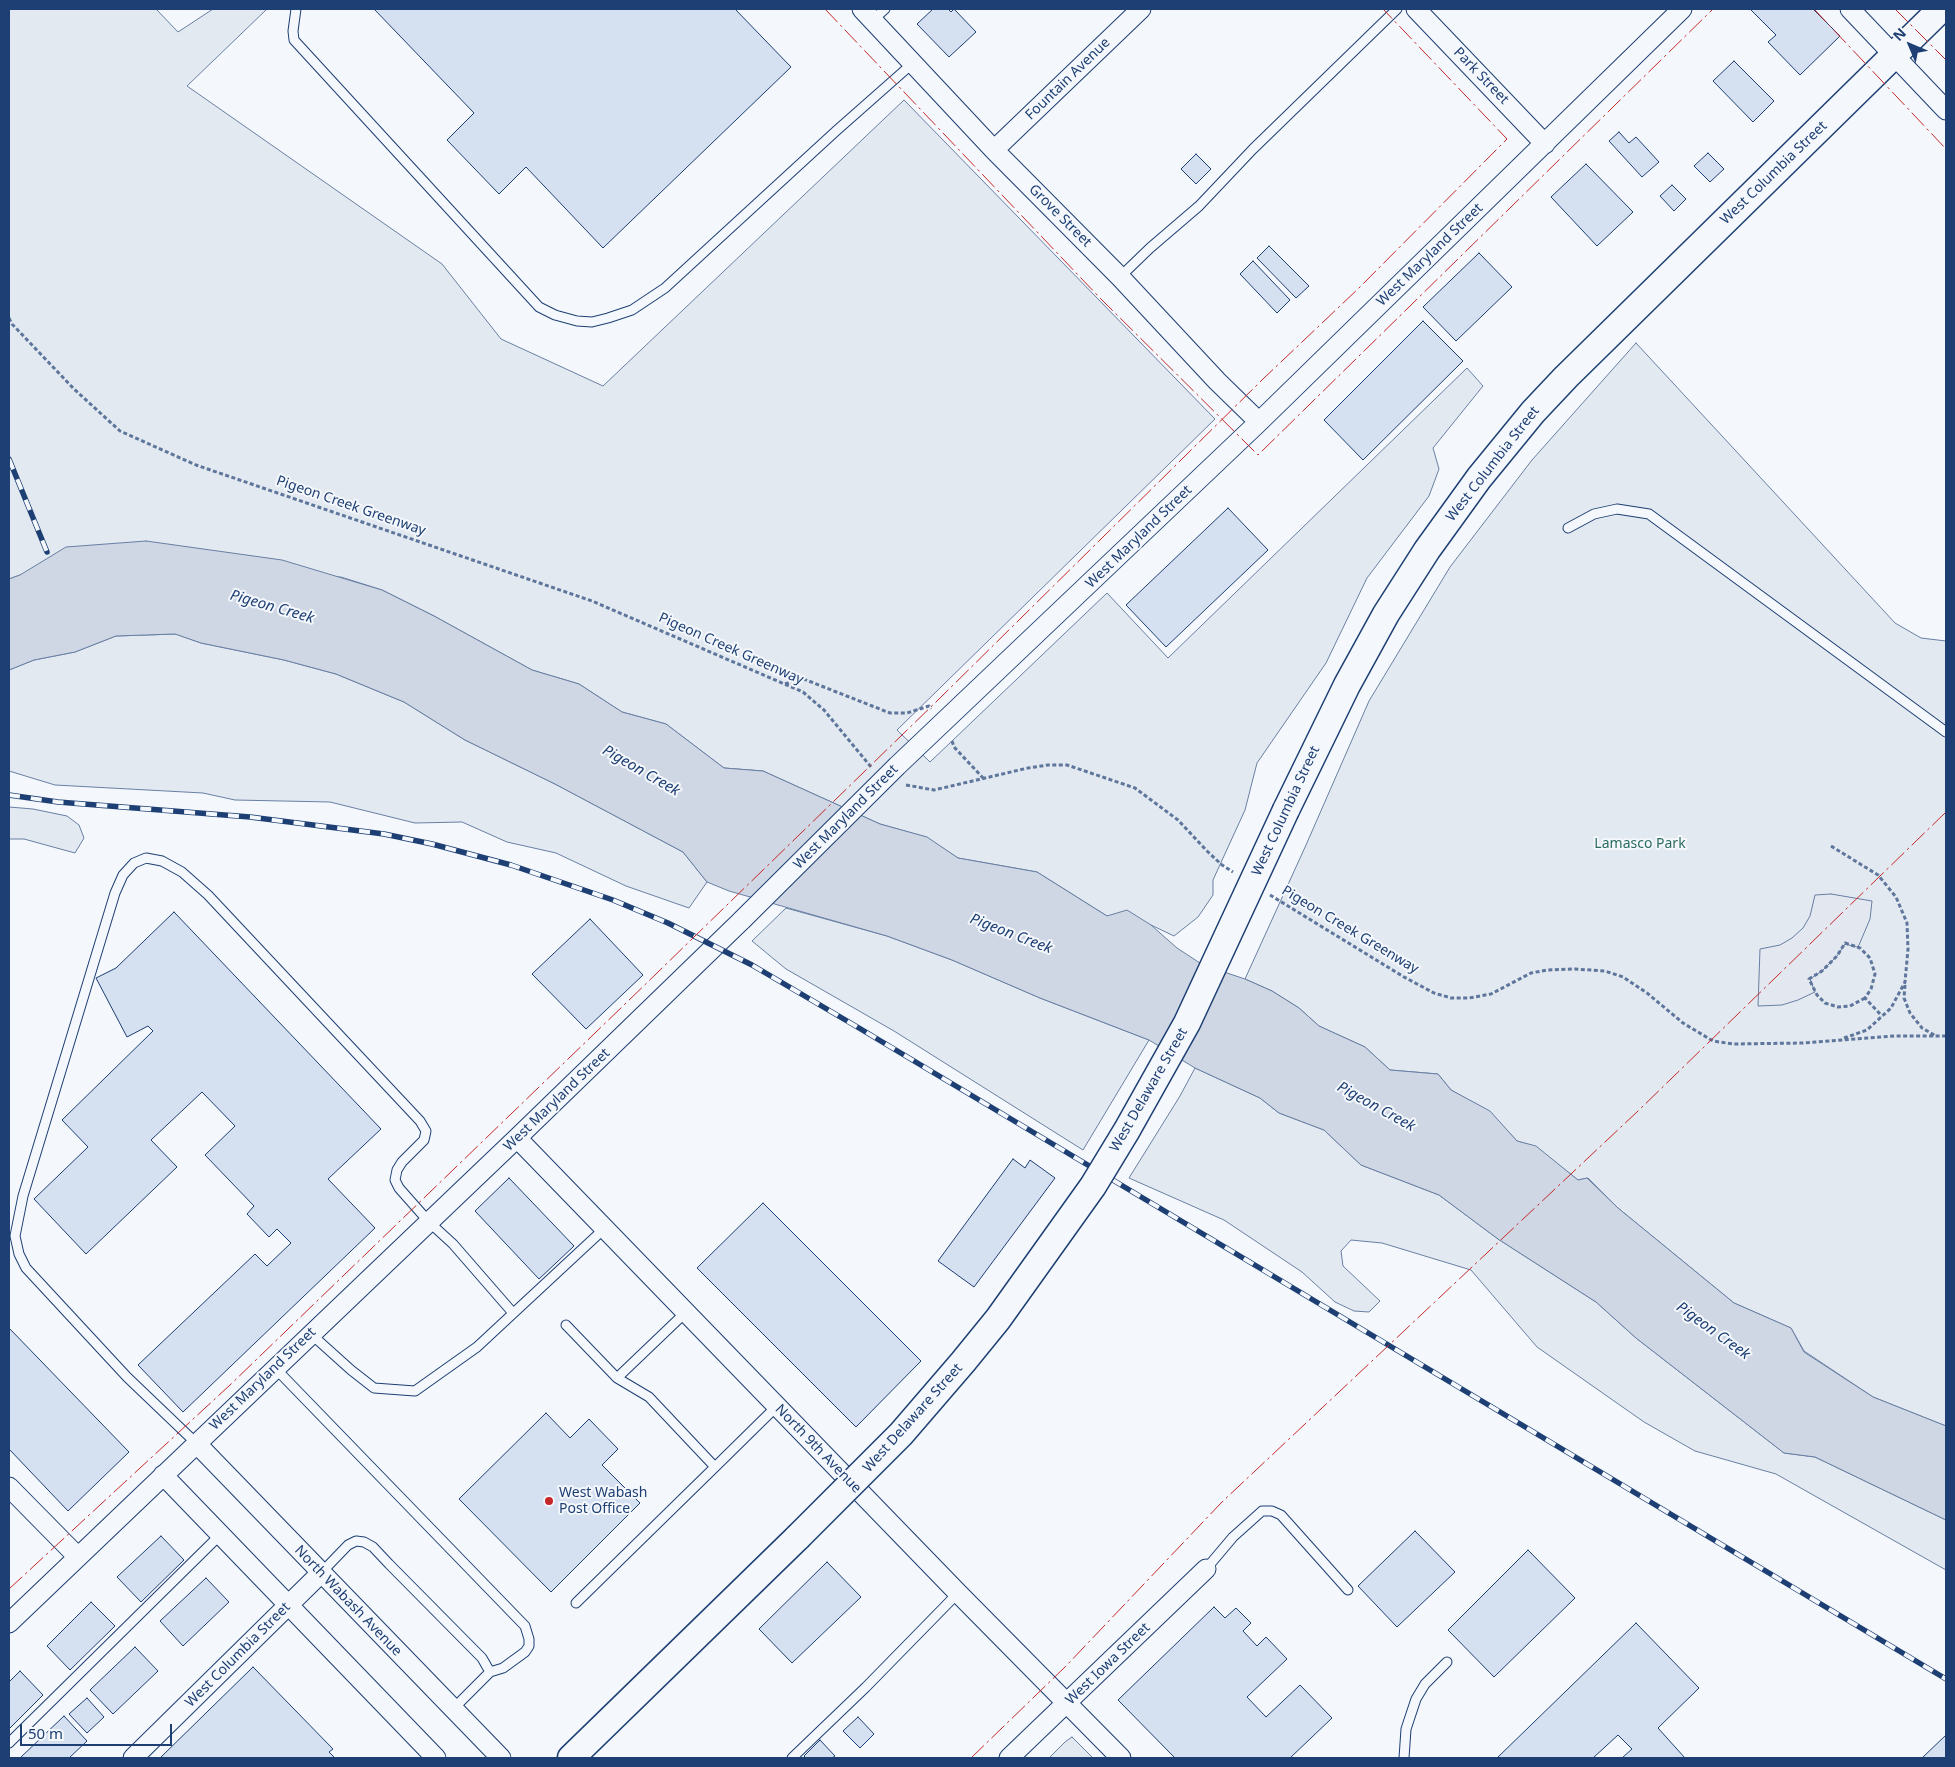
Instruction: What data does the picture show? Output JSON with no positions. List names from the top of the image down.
{
  "streets": {
    "main road": ["West Columbia Street", "West Delaware Street"],
    "street": [
      "Park Street",
      "Fountain Avenue",
      "Grove Street",
      "West Maryland Street",
      "North 9th Avenue",
      "North Wabash Avenue",
      "West Iowa Street"
    ],
    "path": ["Pigeon Creek Greenway"]
  },
  "crossings": [
    ["Park Street", "West Maryland Street"],
    ["Fountain Avenue", "Grove Street"],
    ["West Columbia Street", "West Delaware Street"],
    ["West Columbia Street", "North Wabash Avenue"],
    ["Grove Street", "West Maryland Street"],
    ["West Maryland Street", "North 9th Avenue"],
    ["West Maryland Street", "North Wabash Avenue"],
    ["North 9th Avenue", "West Iowa Street"]
  ],
  "water": ["Pigeon Creek"],
  "parks": ["Lamasco Park"],
  "places": ["West Wabash Post Office"],
  "scale_bar": "50 m",
  "north": "top left"
}
